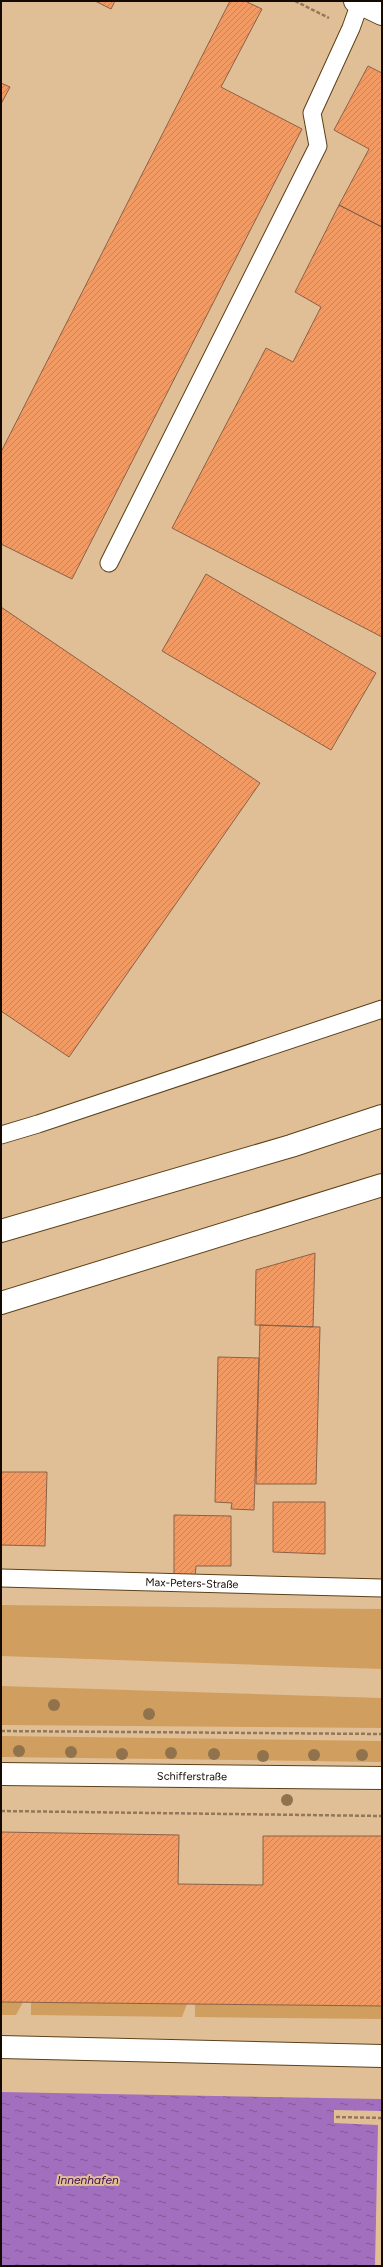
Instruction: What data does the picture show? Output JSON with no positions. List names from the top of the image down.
{
  "streets": {
    "main road": ["Schifferstraße"],
    "lane": ["Max-Peters-Straße"]
  },
  "water": ["Innenhafen"]
}
